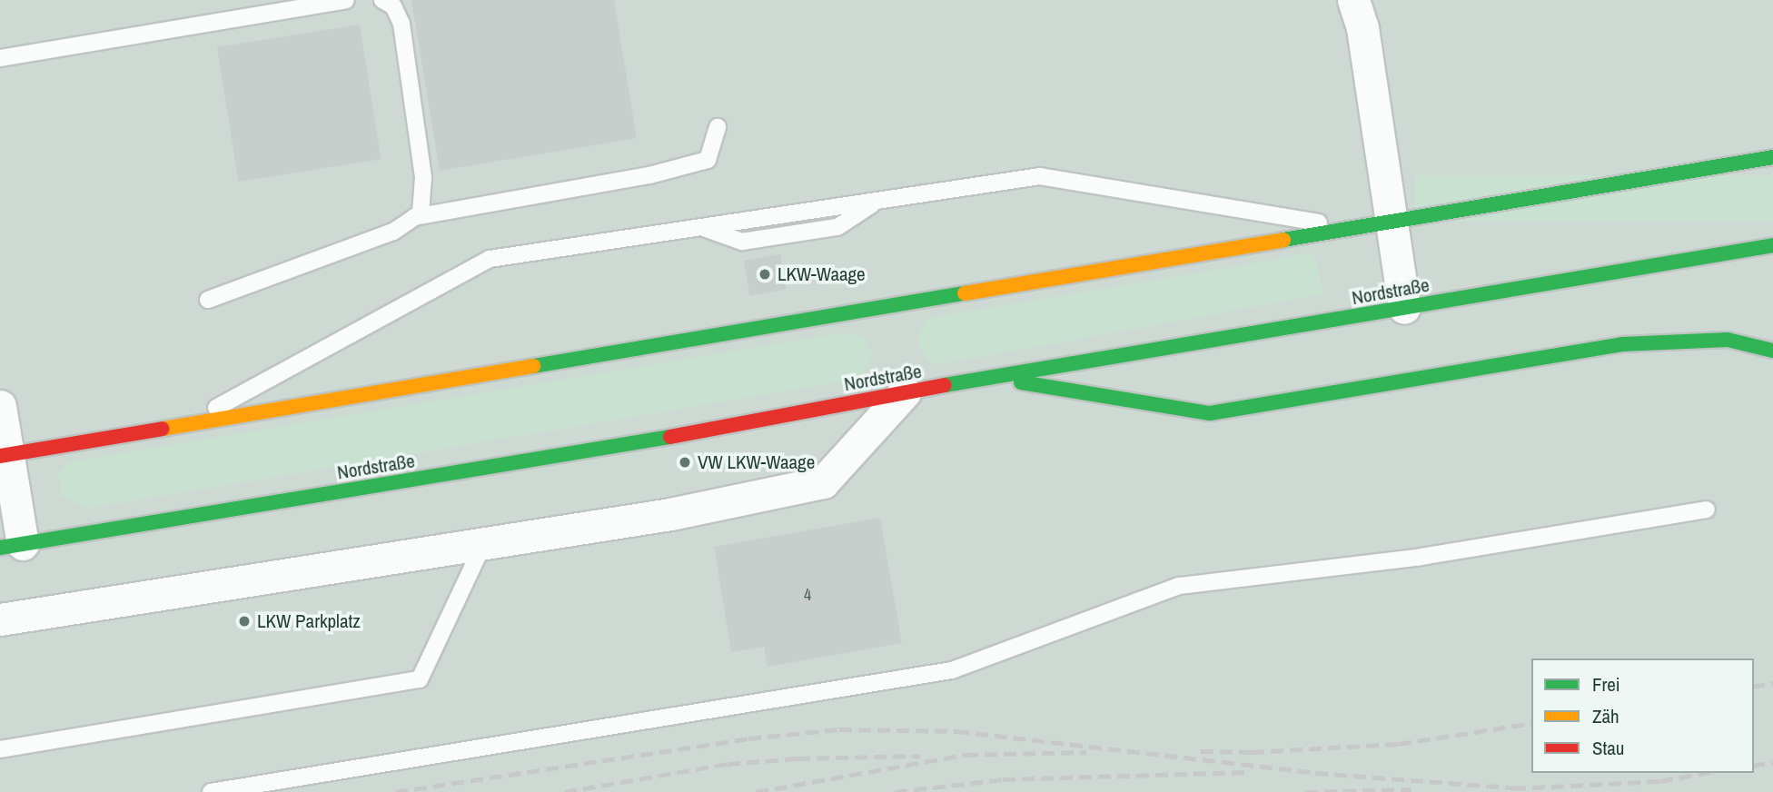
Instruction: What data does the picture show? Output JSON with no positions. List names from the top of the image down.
{
  "streets": {
    "street": ["Nordstraße"]
  },
  "places": ["LKW-Waage", "VW LKW-Waage", "LKW Parkplatz"],
  "house_numbers": ["4"],
  "legend": ["Frei", "Zäh", "Stau"]
}
